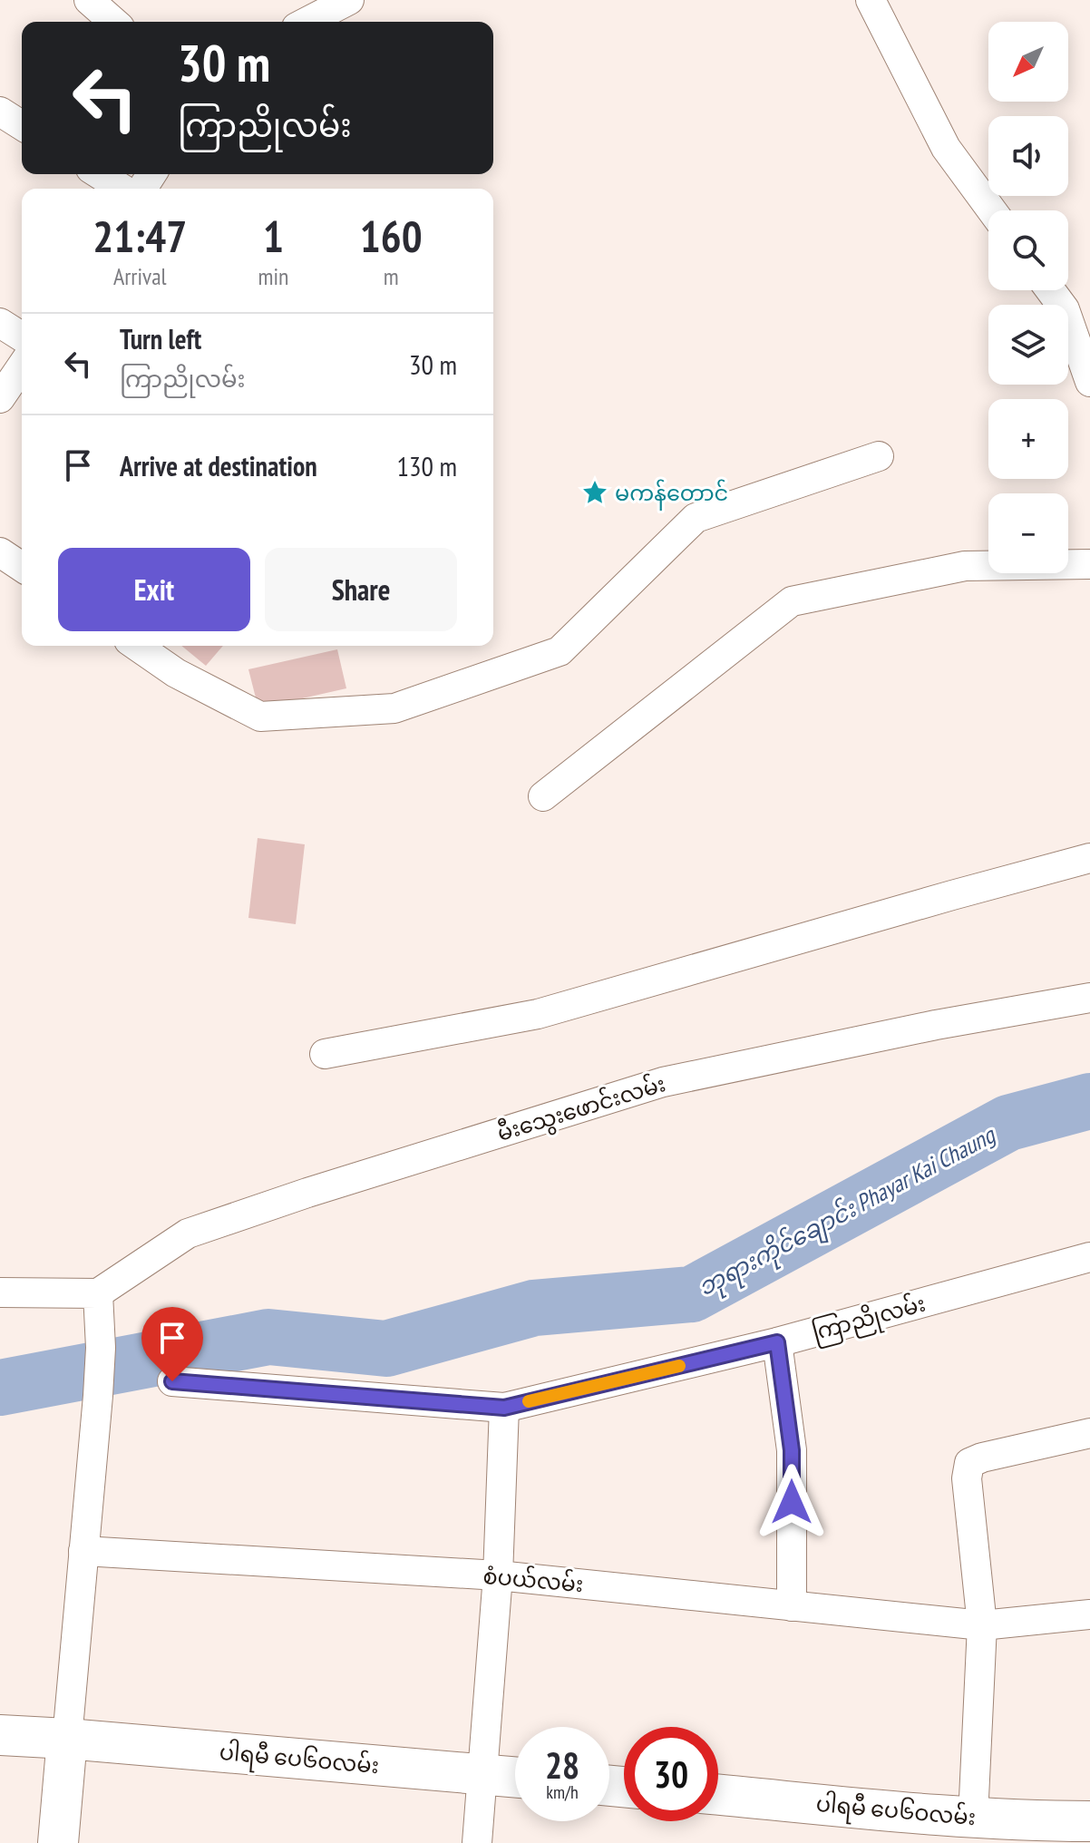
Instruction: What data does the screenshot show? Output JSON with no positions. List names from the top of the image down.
{
  "streets": {
    "street": [
      "မီးသွေးဖောင်းလမ်း",
      "ကြာညိုလမ်း",
      "စံပယ်လမ်း",
      "ပါရမီ ပေ၆ဝလမ်း"
    ]
  },
  "water": ["ဘုရားကိုင်ချောင်း Phayar Kai Chaung"],
  "places": {
    "place": ["မကန်တောင်"]
  },
  "north": "bottom left",
  "page": {
    "map_buttons": ["+", "−"],
    "turn": ["30 m", "ကြာညိုလမ်း"],
    "eta": [
      "21:47",
      "Arrival",
      "1",
      "min",
      "160",
      "m"
    ],
    "list": [
      {
        "name": "Turn left",
        "note": "ကြာညိုလမ်း",
        "value": "30 m"
      },
      {
        "name": "Arrive at destination",
        "value": "130 m"
      }
    ],
    "buttons": ["Exit", "Share"],
    "speed": "28 km/h",
    "limit": "30"
  }
}
